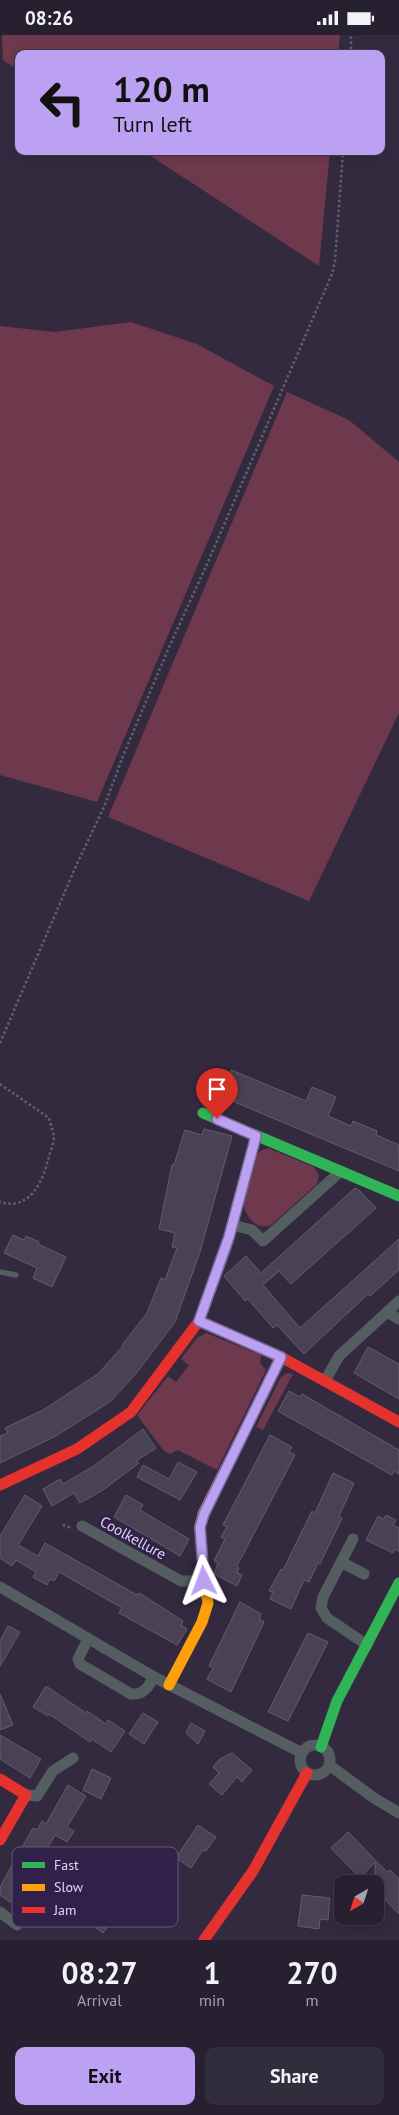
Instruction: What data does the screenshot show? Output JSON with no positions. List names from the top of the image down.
{
  "streets": {
    "street": ["Coolkellure"]
  },
  "legend": ["Fast", "Slow", "Jam"],
  "north": "bottom left",
  "page": {
    "status": "08:26",
    "turn": ["120 m", "Turn left"],
    "eta": [
      "08:27",
      "Arrival",
      "1",
      "min",
      "270",
      "m"
    ],
    "buttons": ["Exit", "Share"]
  }
}
